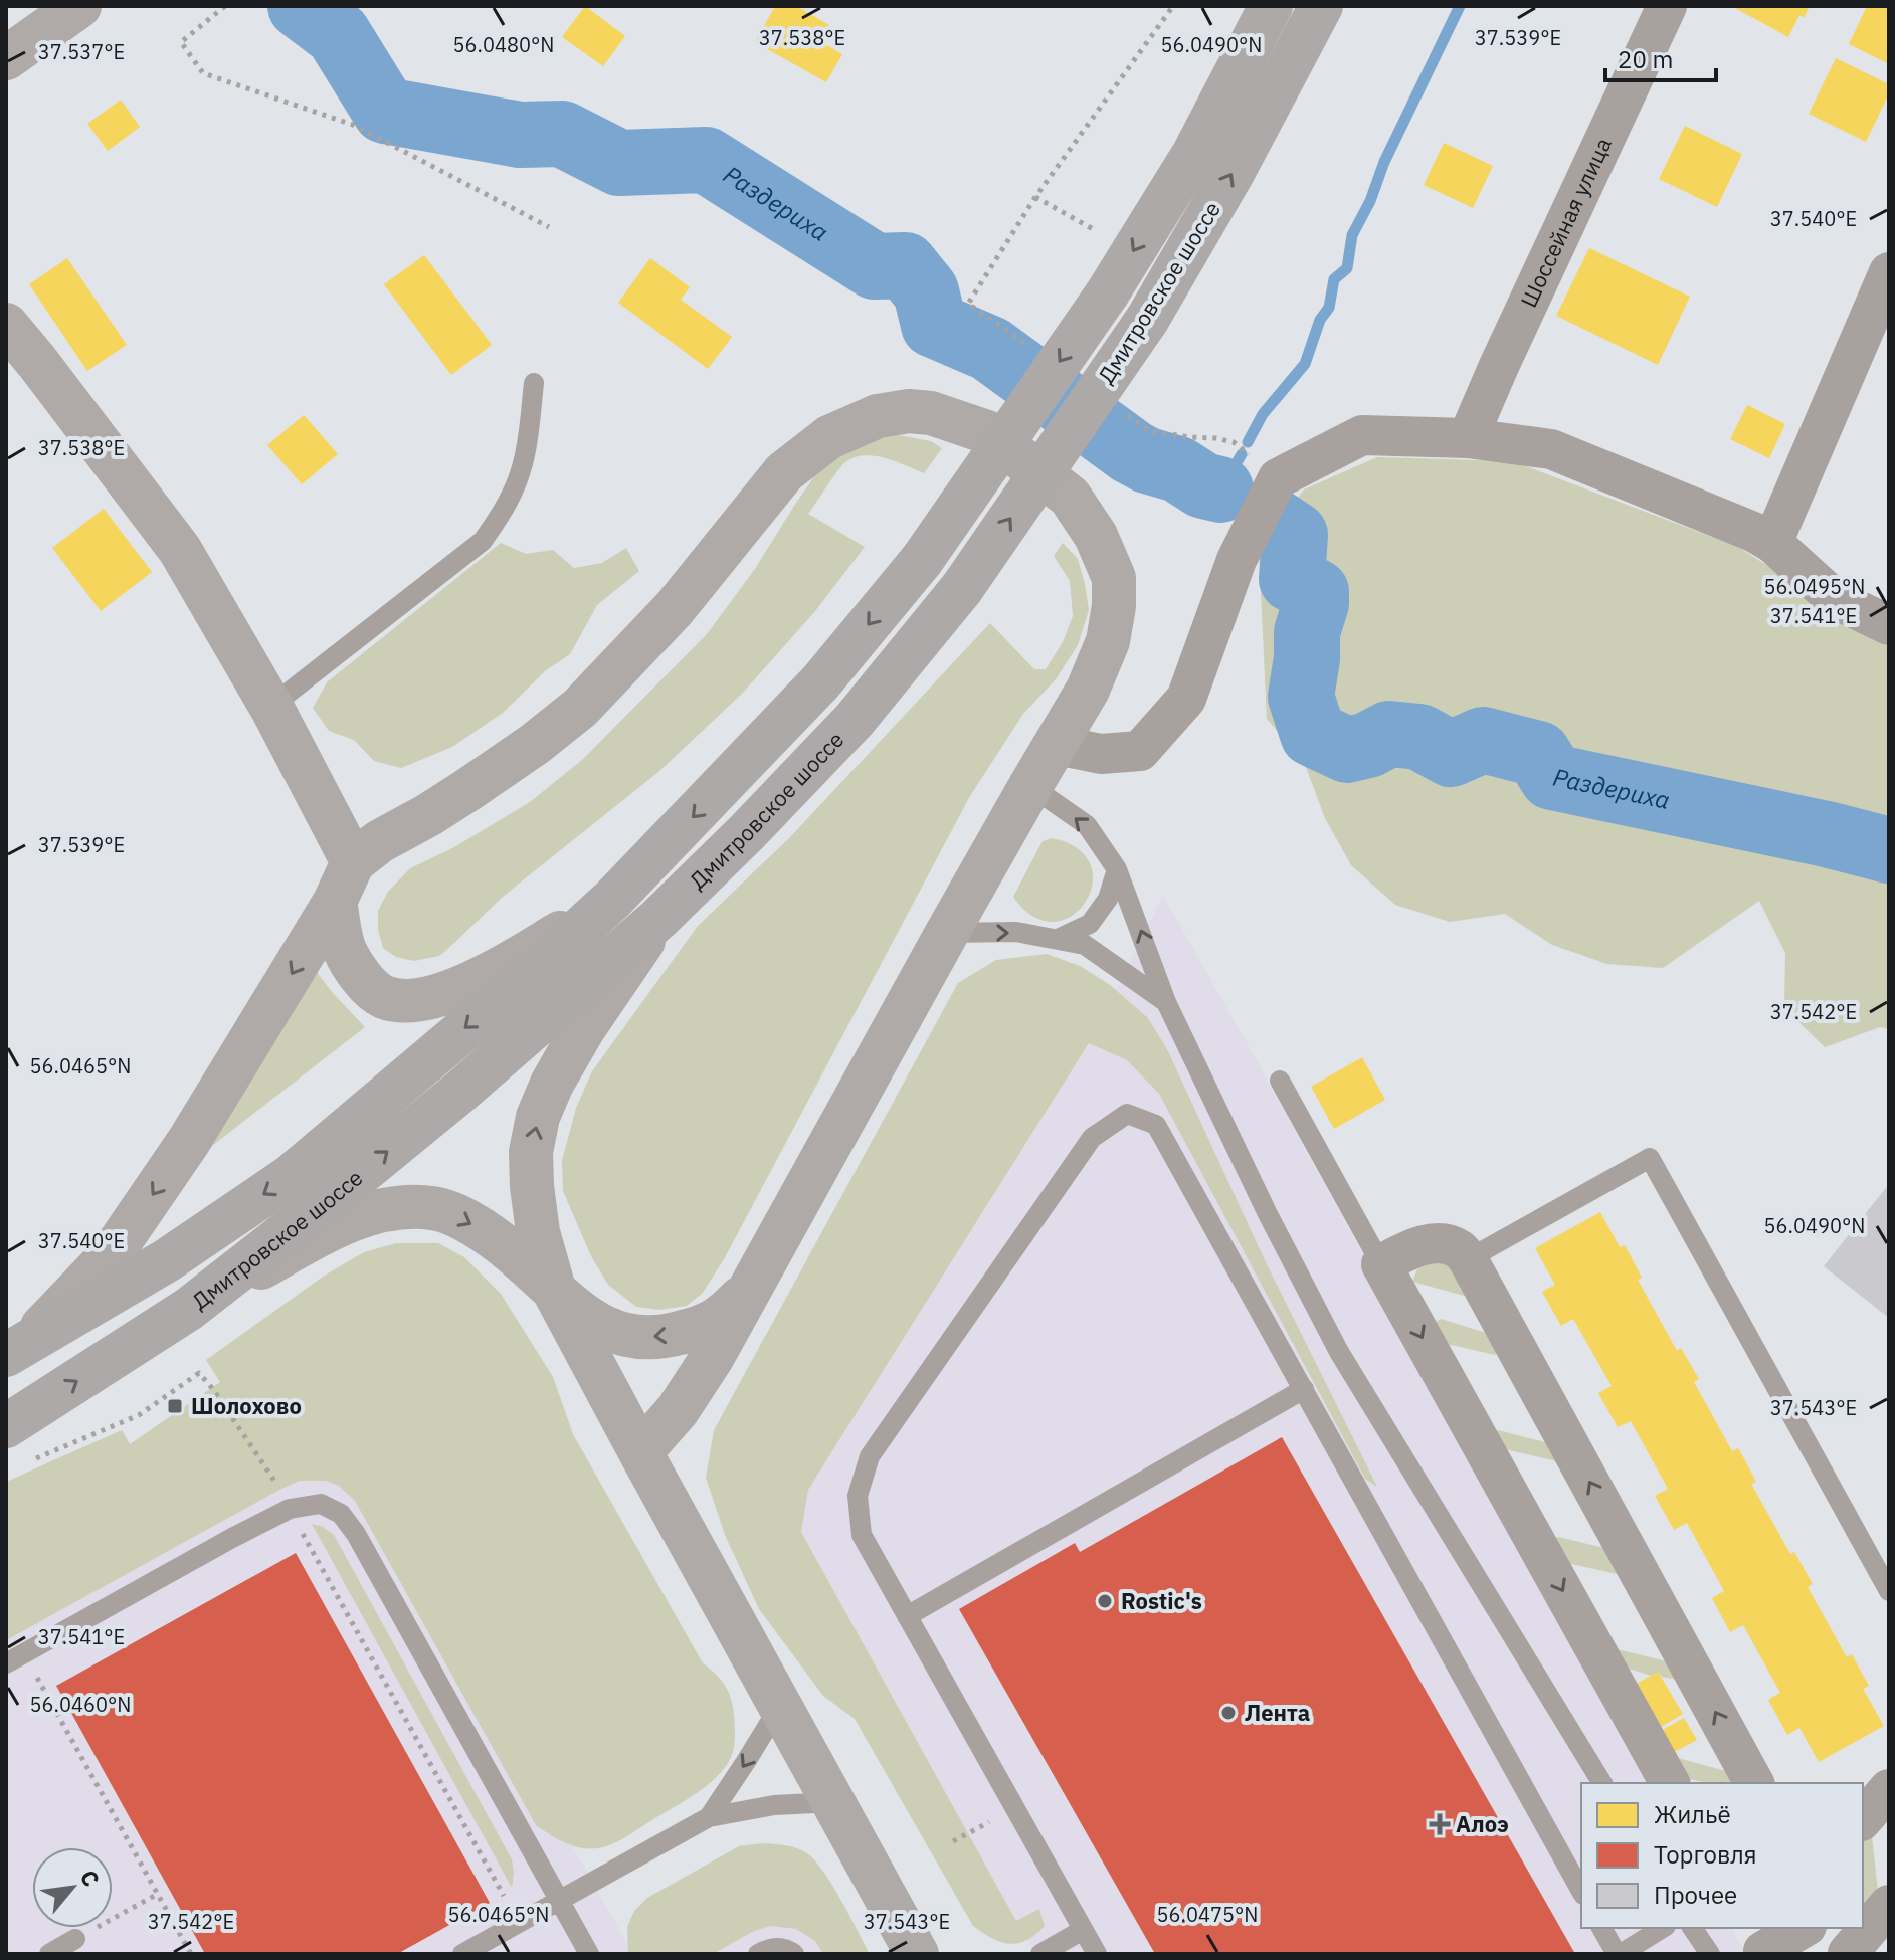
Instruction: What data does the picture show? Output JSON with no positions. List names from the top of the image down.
{
  "streets": {
    "highway": ["Дмитровское шоссе"],
    "street": ["Шоссейная улица"]
  },
  "water": ["Раздериха"],
  "places": {
    "transit": ["Шолохово"],
    "other": ["Rostic's", "Лента"],
    "health": ["Алоэ"]
  },
  "legend": ["Жильё", "Торговля", "Прочее"],
  "scale_bar": "20 m",
  "north": "top right",
  "coordinates": [
    "37.539°E",
    "37.538°E",
    "56.0480°N",
    "56.0490°N",
    "37.537°E",
    "37.540°E",
    "56.0495°N",
    "37.541°E",
    "37.542°E",
    "56.0465°N",
    "37.543°E",
    "56.0460°N",
    "56.0475°N"
  ]
}
